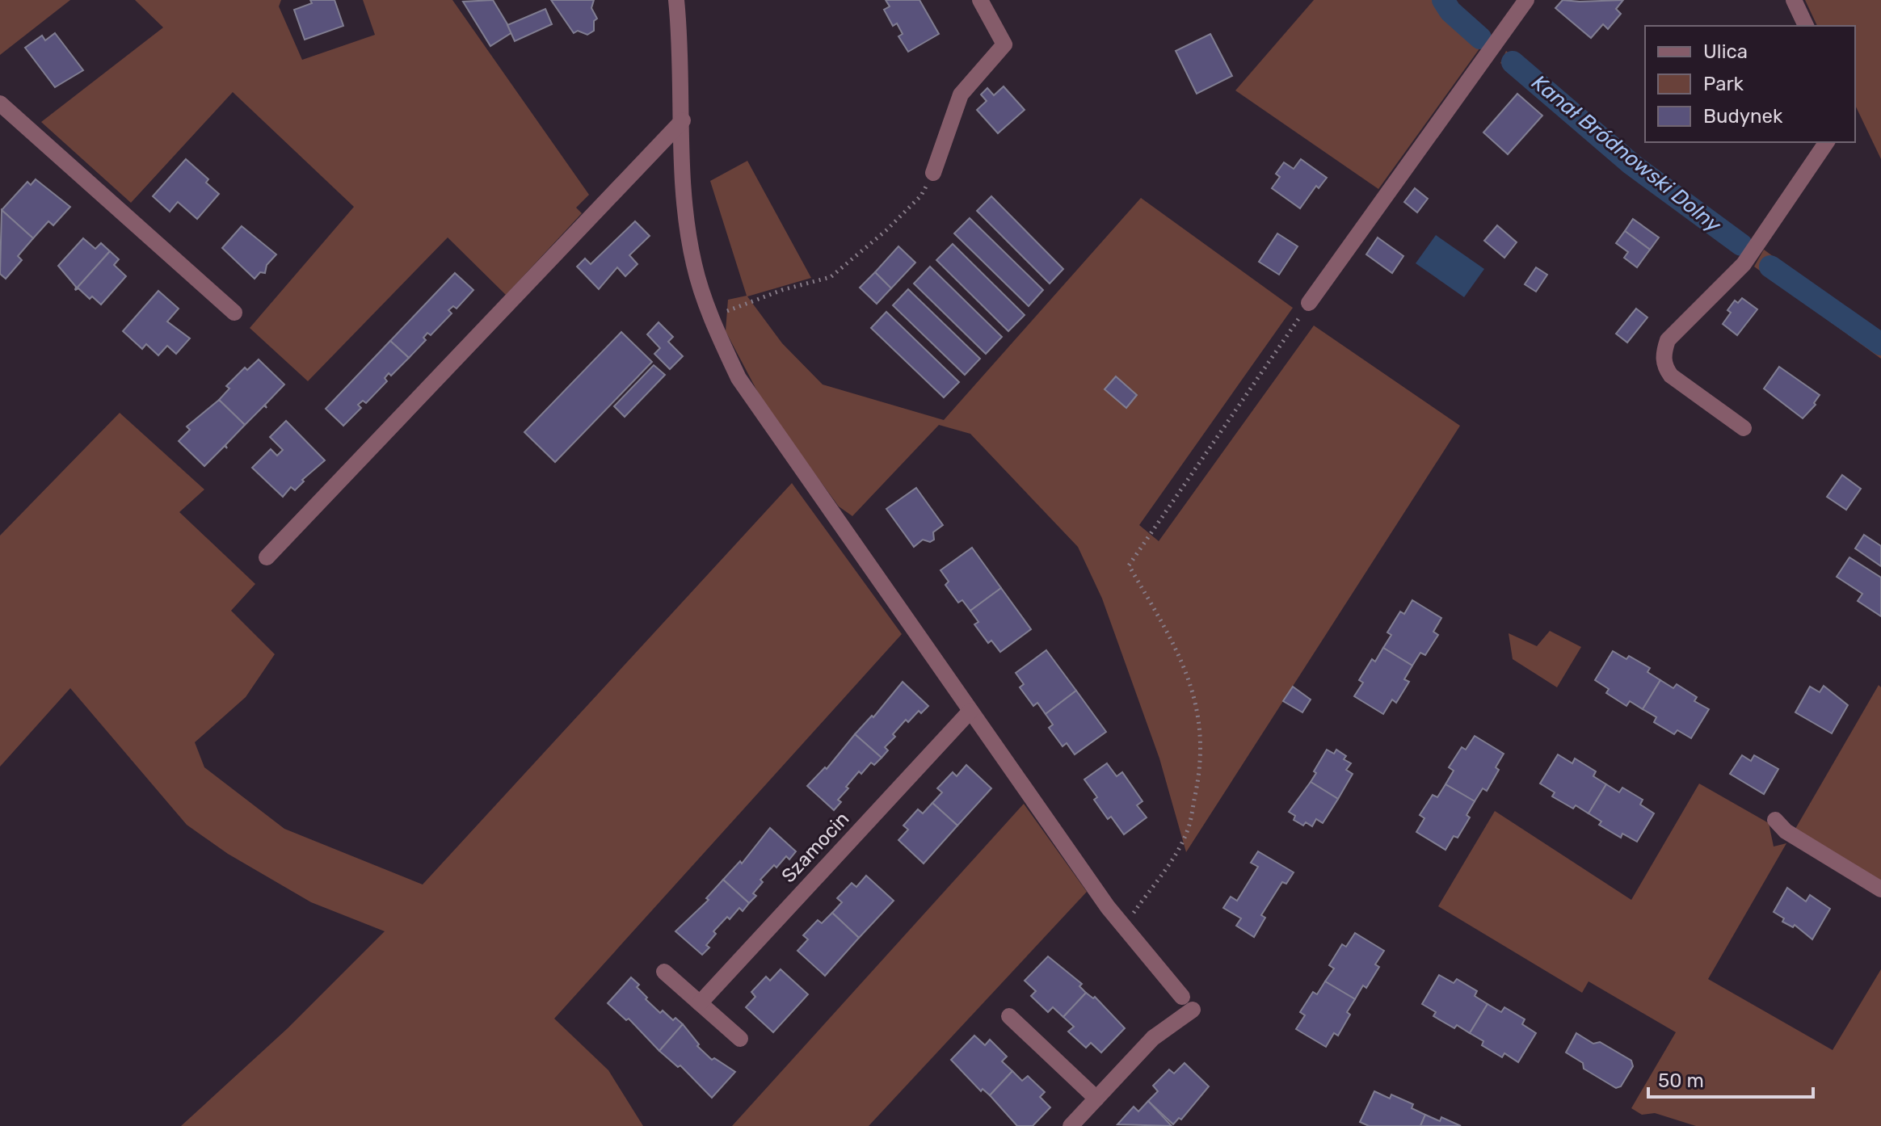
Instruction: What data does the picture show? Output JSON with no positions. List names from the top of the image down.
{
  "streets": {
    "lane": ["Szamocin"]
  },
  "water": ["Kanał Bródnowski Dolny"],
  "legend": ["Ulica", "Park", "Budynek"],
  "scale_bar": "50 m"
}
